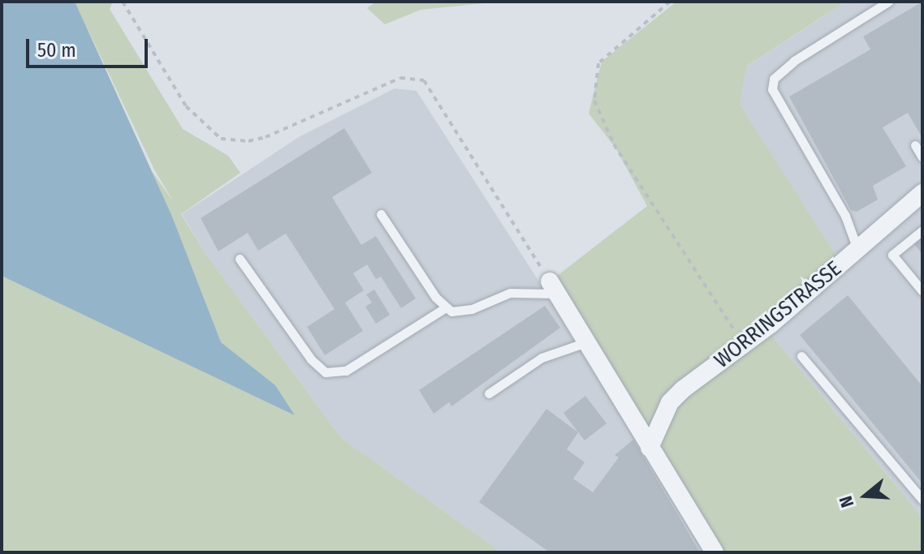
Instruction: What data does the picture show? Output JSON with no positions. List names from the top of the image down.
{
  "streets": {
    "street": ["WORRINGSTRASSE"]
  },
  "scale_bar": "50 m",
  "north": "left"
}
